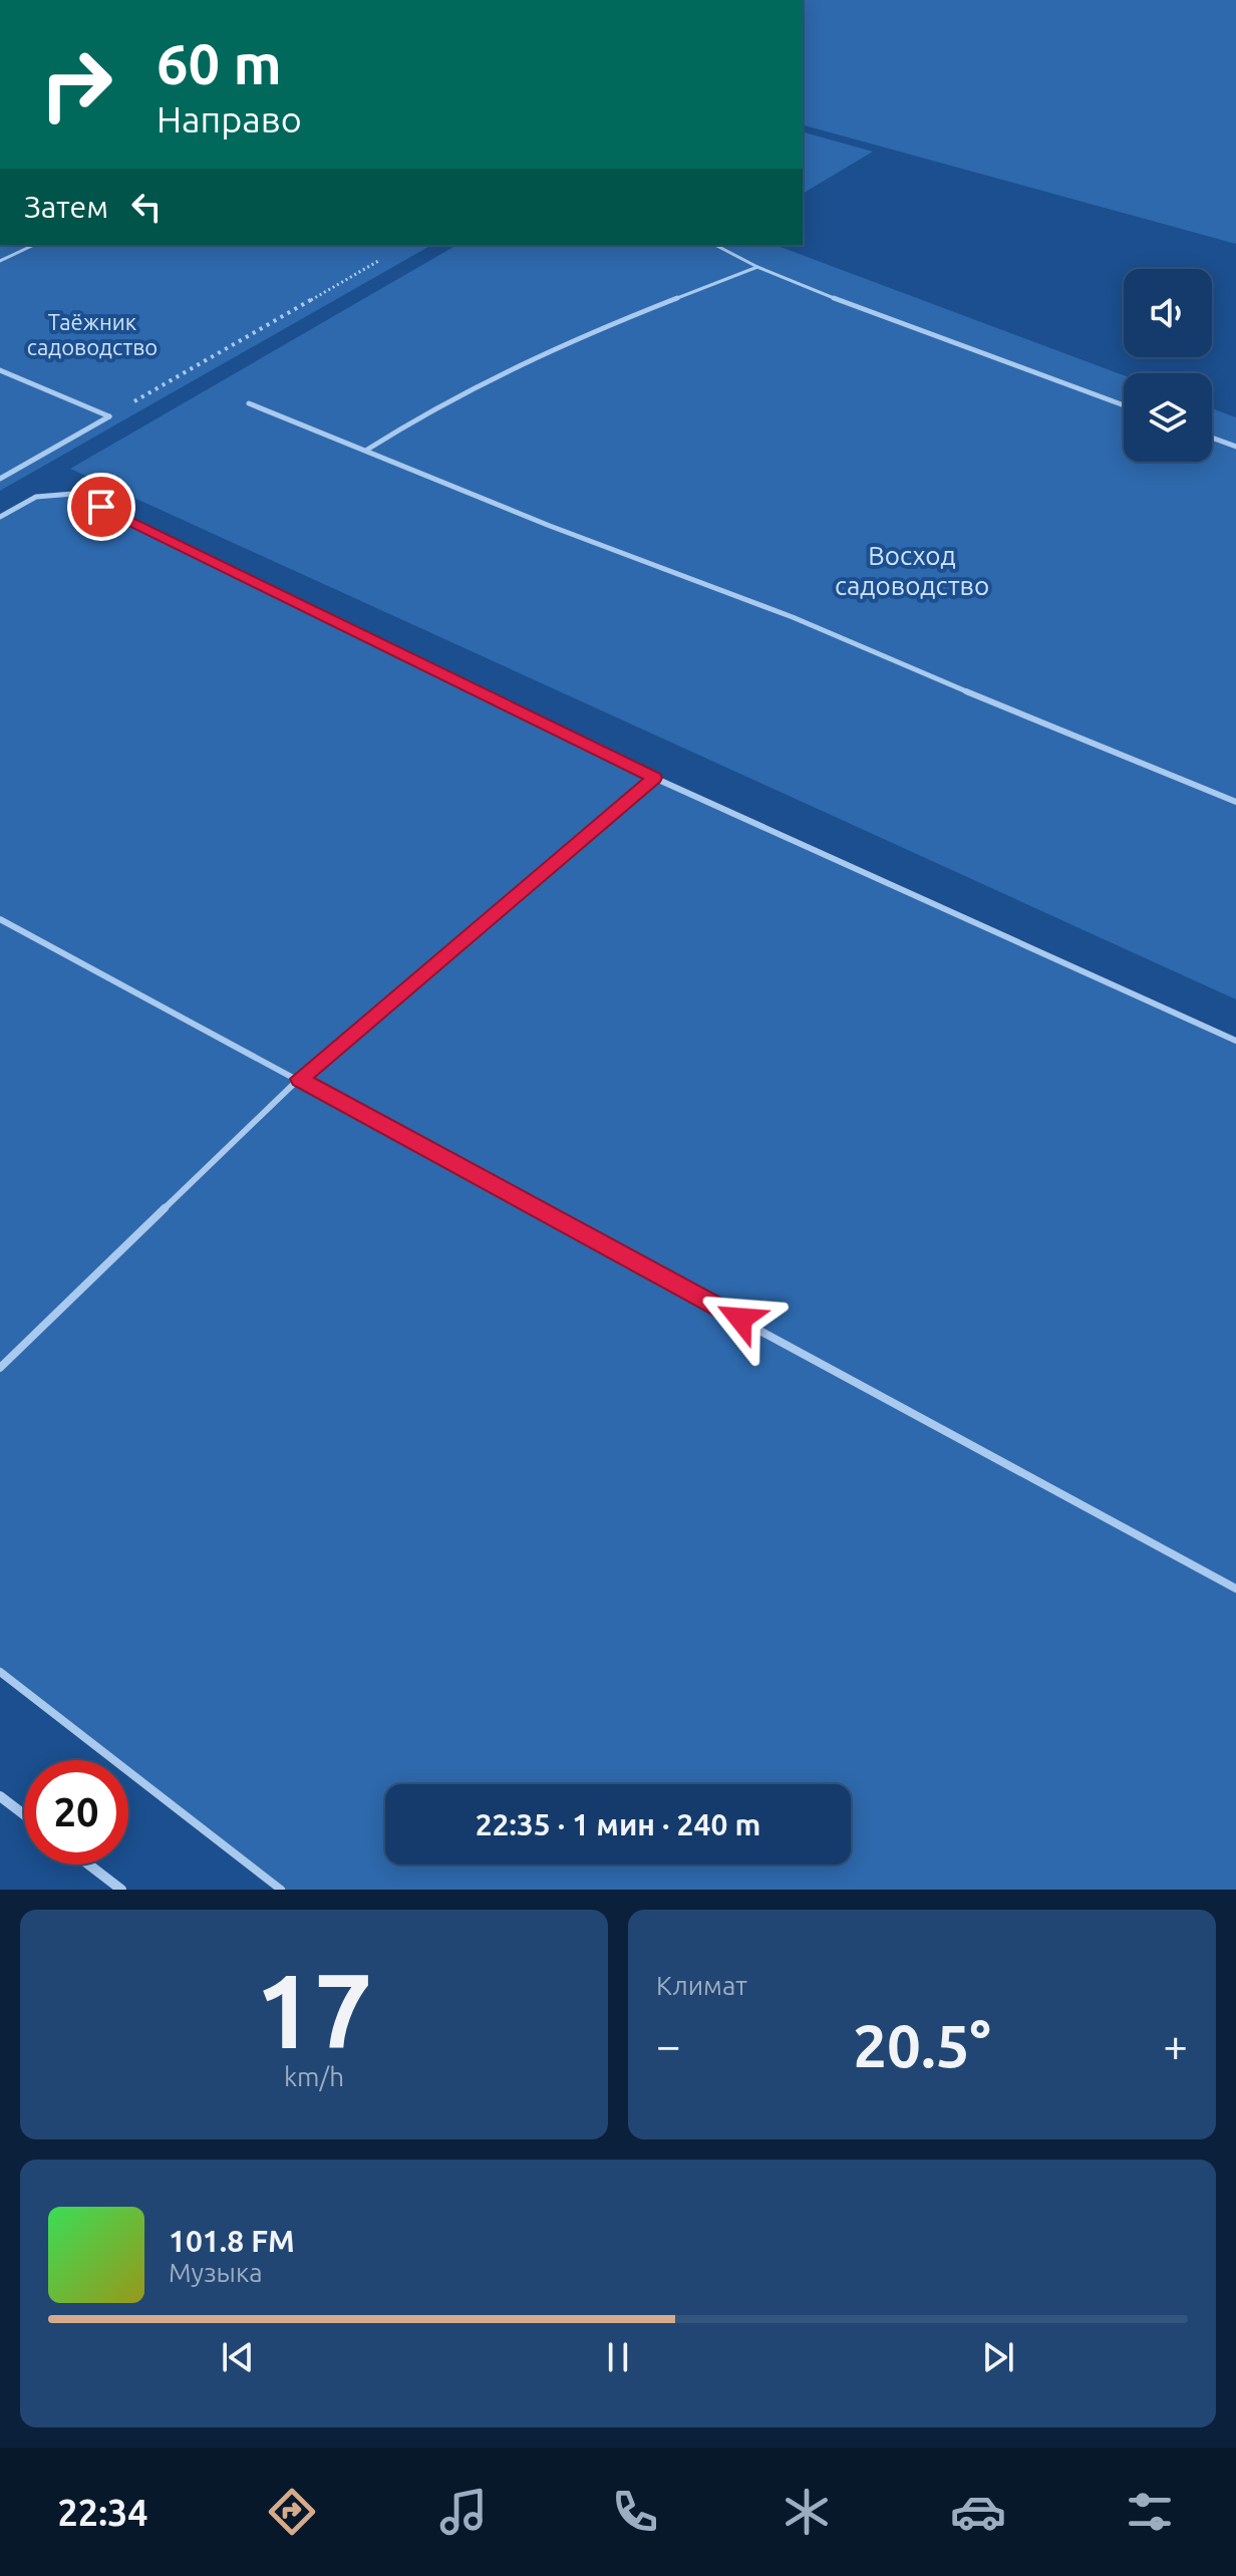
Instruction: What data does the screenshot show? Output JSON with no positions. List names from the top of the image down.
{
  "parks": ["Таёжник садоводство", "Восход садоводство"],
  "page": {
    "turn": ["60 m", "Направо"],
    "then": "Затем",
    "limit": "20",
    "trip": "22:35 · 1 мин · 240 m",
    "tile": [
      ["17", "km/h"],
      "Климат"
    ],
    "heat": ["−", "20.5°", "+"],
    "song": ["101.8 FM", "Музыка"],
    "tabs": "22:34"
  }
}
